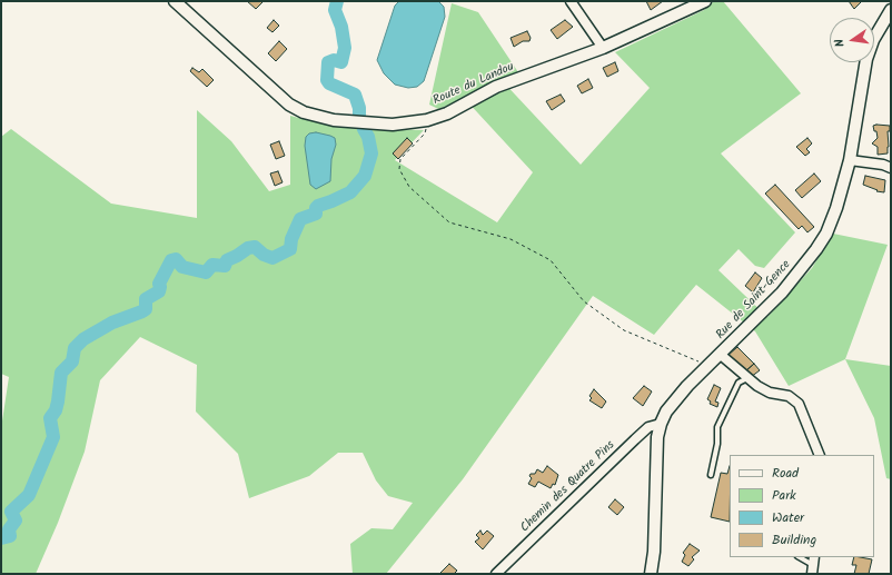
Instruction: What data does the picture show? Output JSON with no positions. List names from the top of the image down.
{
  "streets": {
    "street": ["Route du Landou", "Rue de Saint-Gence", "Chemin des Quatre Pins"]
  },
  "crossings": [
    ["Rue de Saint-Gence", "Chemin des Quatre Pins"]
  ],
  "legend": [
    "Road",
    "Park",
    "Water",
    "Building"
  ],
  "north": "left"
}
